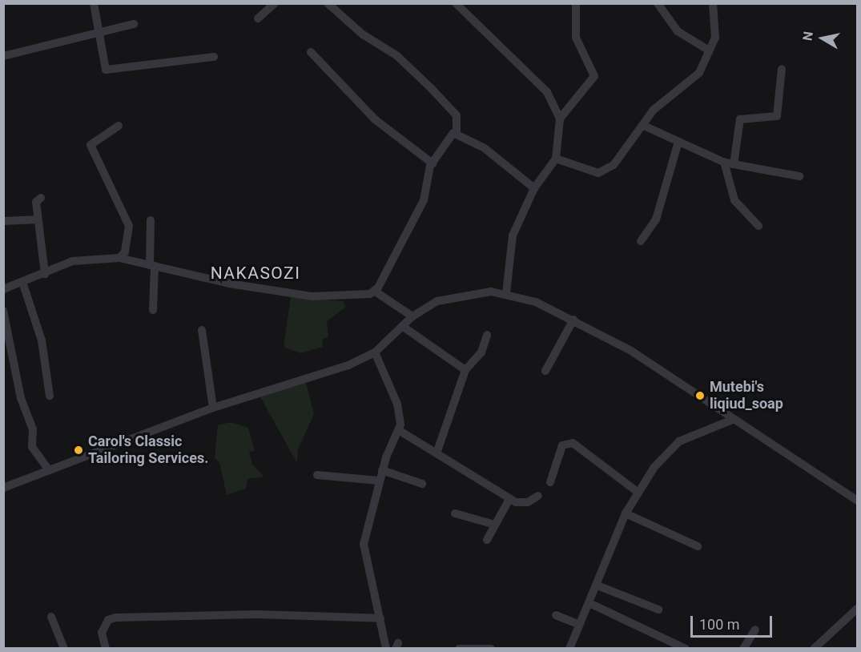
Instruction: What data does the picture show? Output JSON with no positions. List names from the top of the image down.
{
  "districts": ["NAKASOZI"],
  "places": ["Mutebi's liqiud_soap", "Carol's Classic Tailoring Services."],
  "scale_bar": "100 m",
  "north": "left"
}
